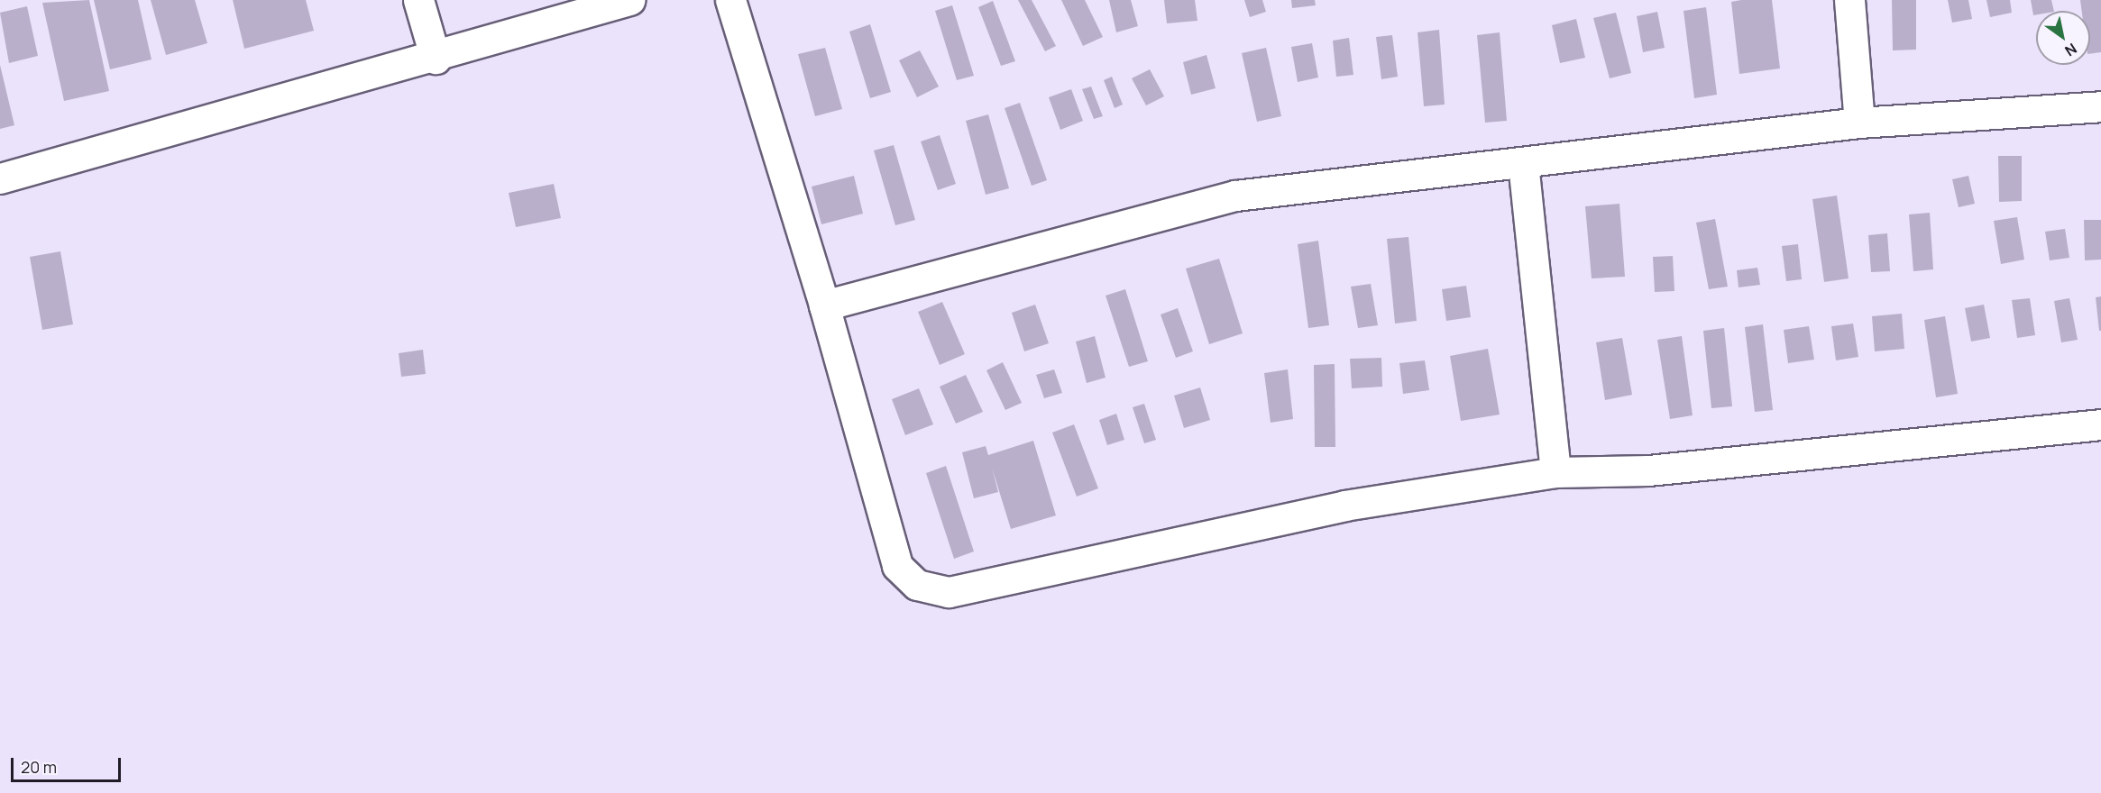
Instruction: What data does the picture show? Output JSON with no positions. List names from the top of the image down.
{
  "scale_bar": "20 m",
  "north": "bottom right"
}
